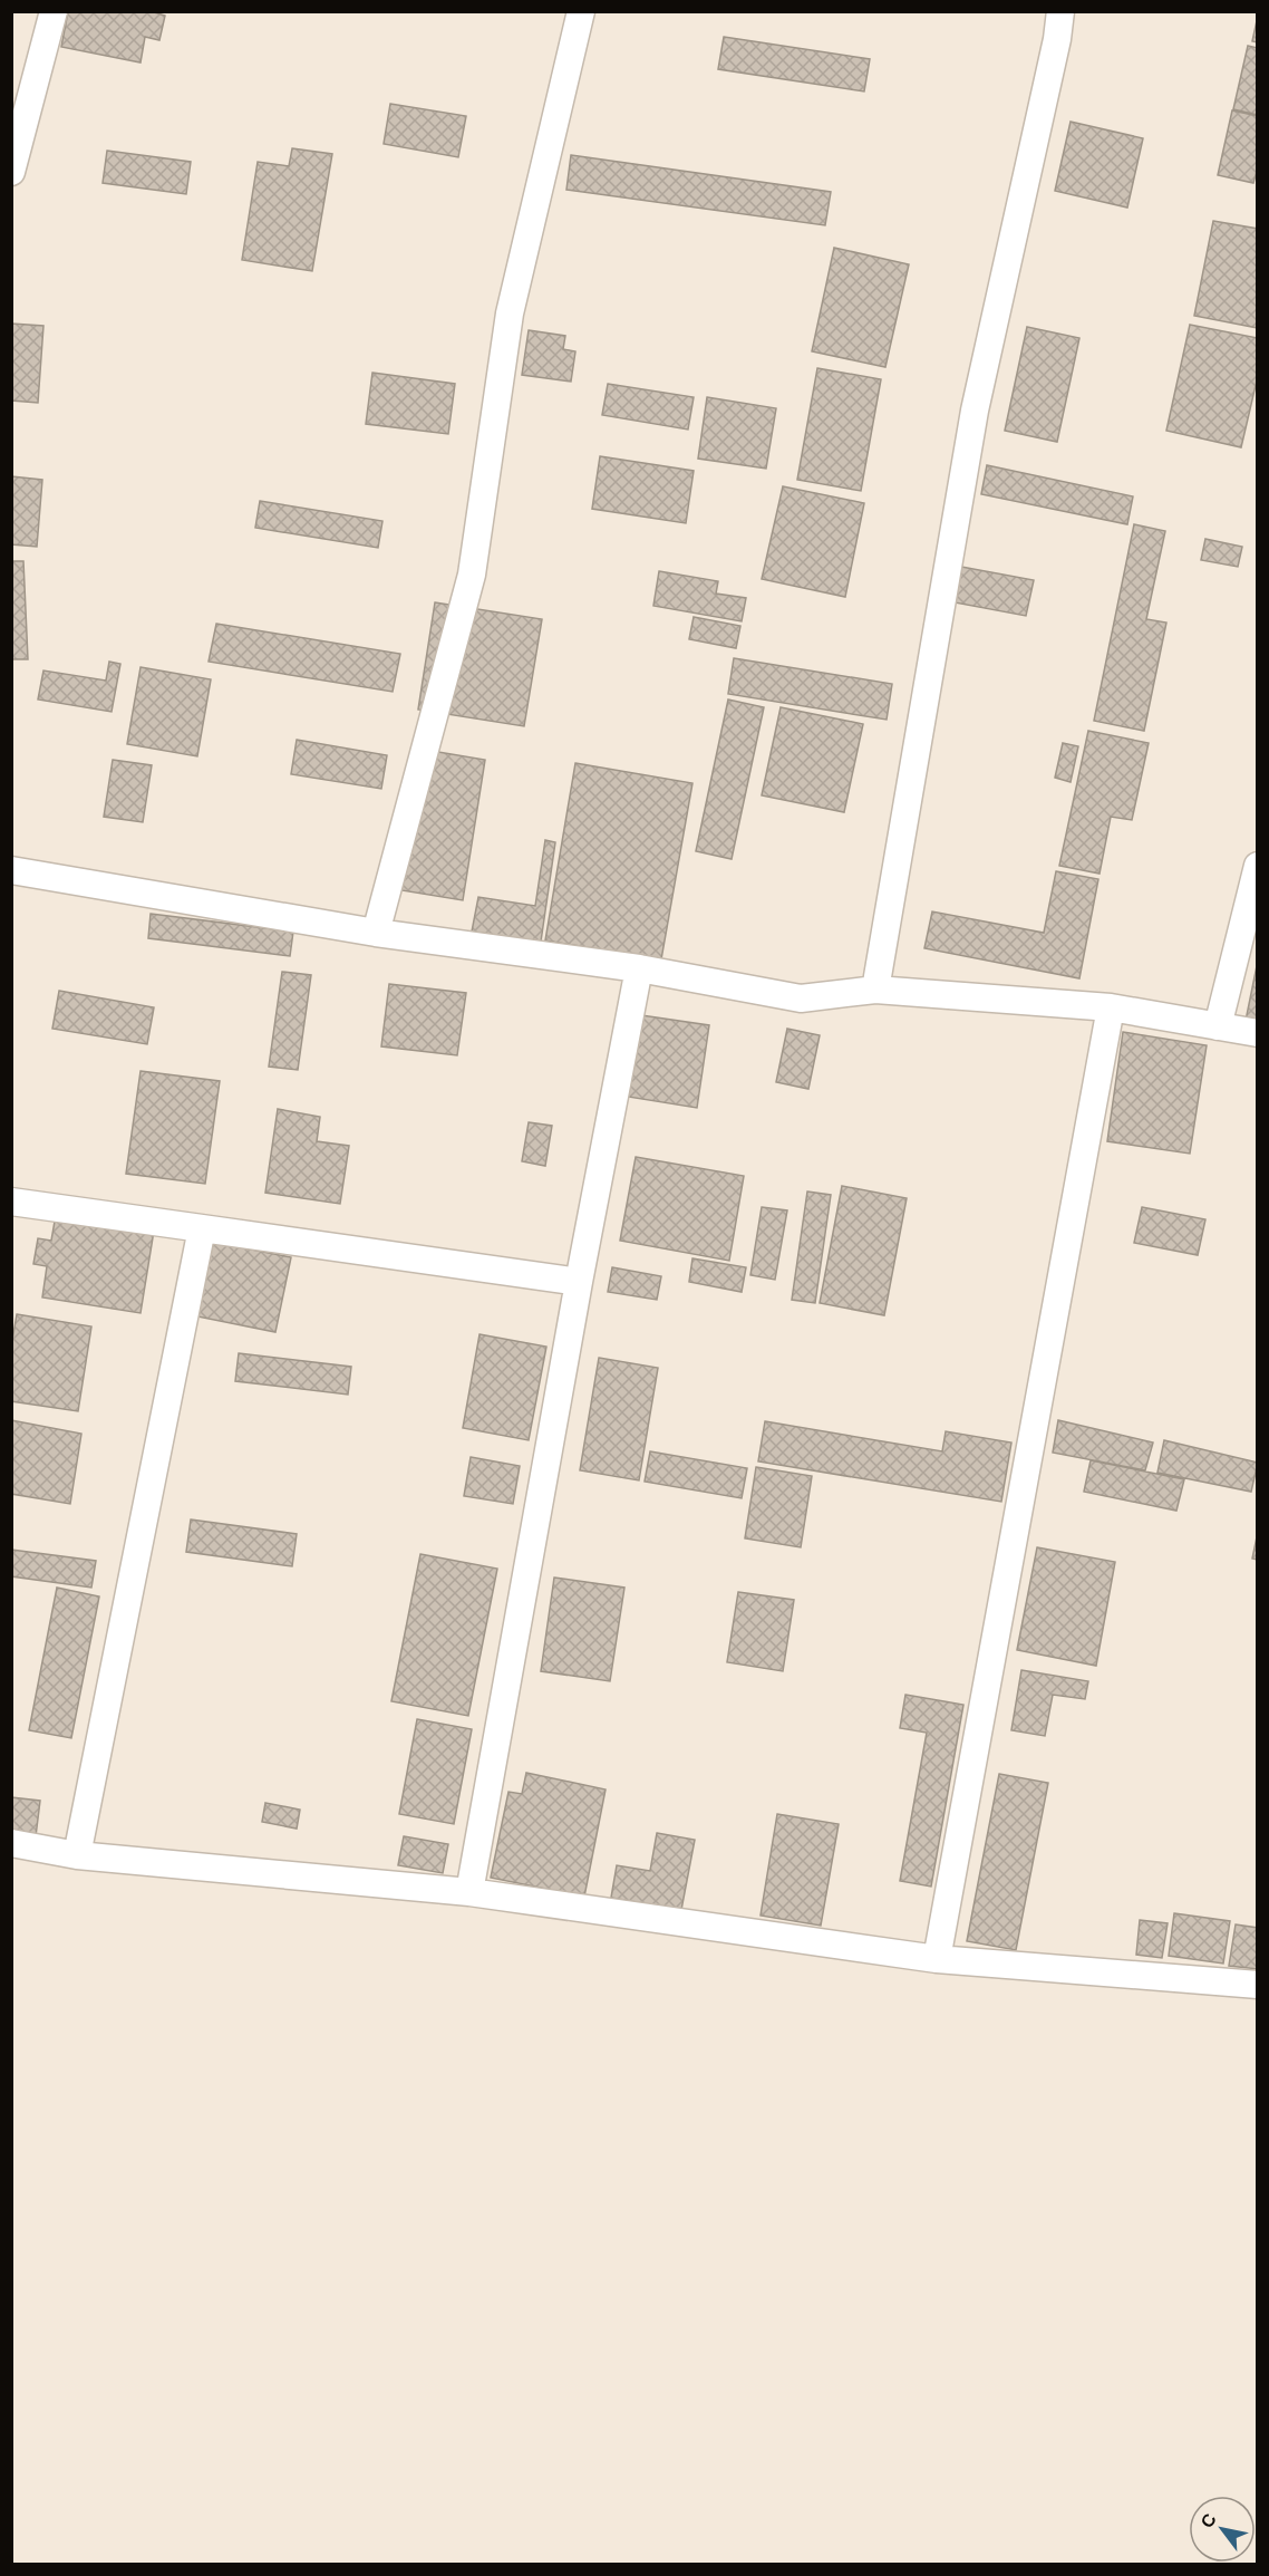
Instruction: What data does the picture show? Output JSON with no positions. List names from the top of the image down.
{
  "north": "top left"
}
